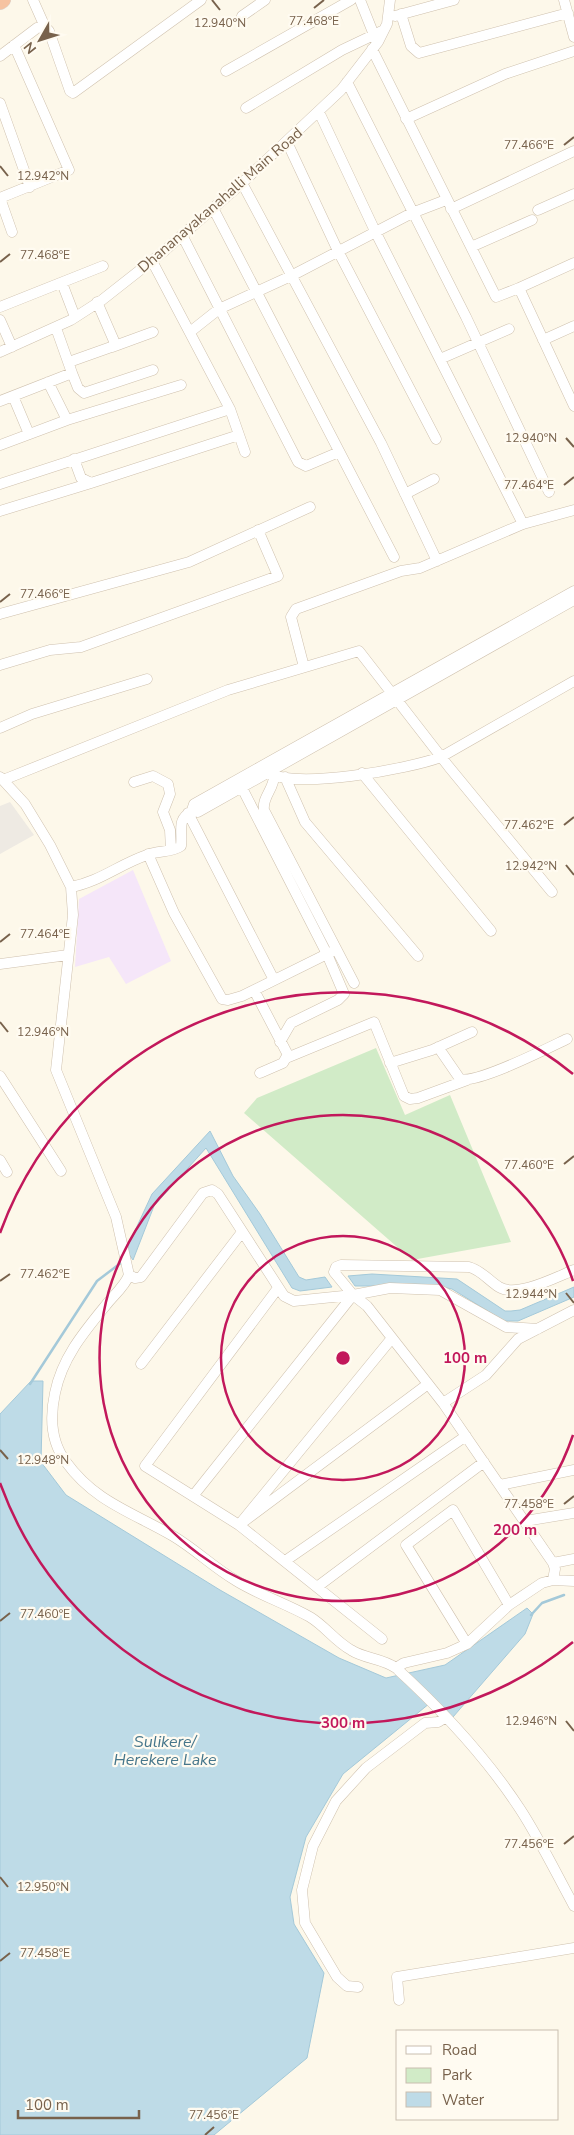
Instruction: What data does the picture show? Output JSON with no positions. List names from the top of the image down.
{
  "streets": {
    "street": ["Dhananayakanahalli Main Road"]
  },
  "water": ["Sulikere/ Herekere Lake"],
  "legend": ["Road", "Park", "Water"],
  "scale_bar": "100 m",
  "north": "bottom left",
  "coordinates": [
    "77.468°E",
    "12.940°N",
    "77.466°E",
    "12.942°N",
    "77.464°E",
    "77.462°E",
    "12.946°N",
    "77.460°E",
    "12.944°N",
    "12.948°N",
    "77.458°E",
    "77.456°E",
    "12.950°N"
  ],
  "rings": ["100 m", "200 m", "300 m"]
}
